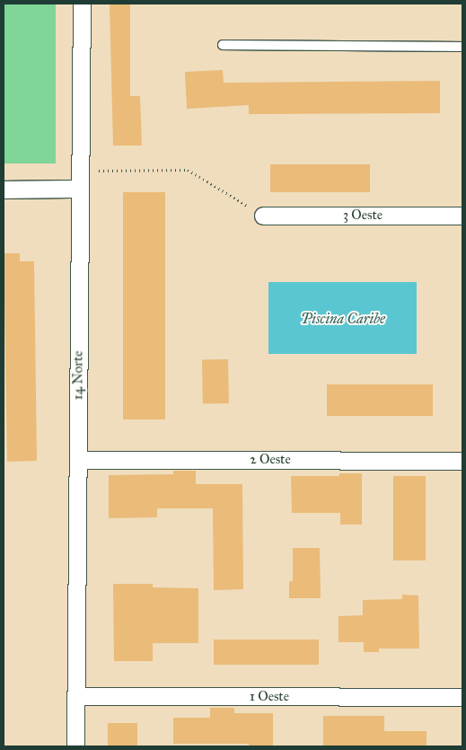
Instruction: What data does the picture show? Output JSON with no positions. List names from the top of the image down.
{
  "streets": {
    "street": [
      "3 Oeste",
      "14 Norte",
      "2 Oeste",
      "1 Oeste"
    ]
  },
  "crossings": [
    ["14 Norte", "2 Oeste"],
    ["14 Norte", "1 Oeste"]
  ],
  "water": ["Piscina Caribe"]
}
